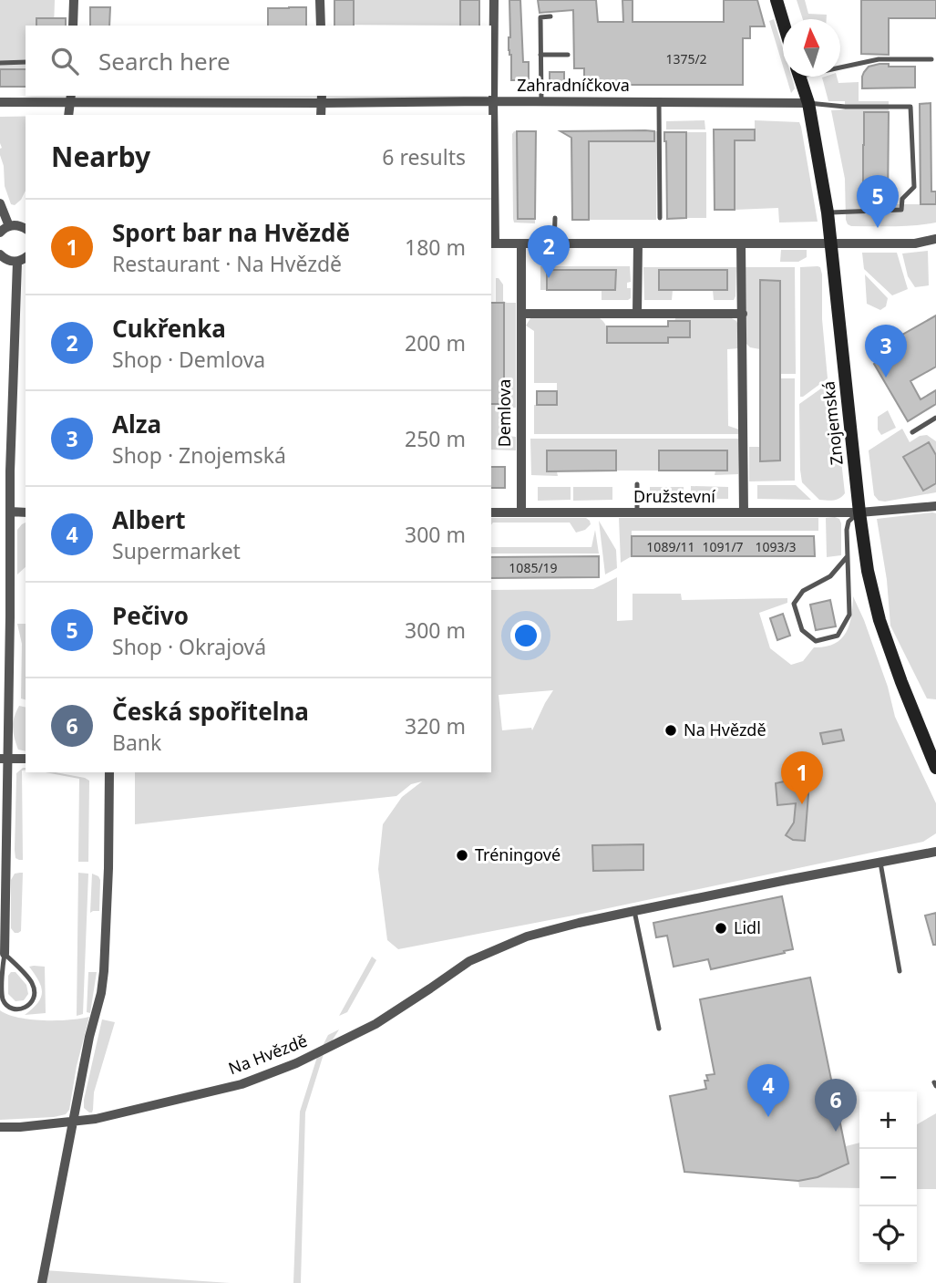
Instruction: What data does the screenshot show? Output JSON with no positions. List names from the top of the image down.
{
  "streets": {
    "street": [
      "Zahradníčkova",
      "Demlova",
      "Znojemská",
      "Družstevní",
      "Na Hvězdě"
    ]
  },
  "crossings": [
    ["Zahradníčkova", "Znojemská"],
    ["Demlova", "Družstevní"],
    ["Znojemská", "Družstevní"]
  ],
  "places": ["Na Hvězdě", "Tréningové", "Lidl"],
  "house_numbers": [
    "1375/2",
    "1089/11",
    "1091/7",
    "1093/3",
    "1085/19"
  ],
  "north": "top",
  "page": {
    "search": "Search here",
    "heading": ["Nearby", "6 results"],
    "pins": [
      "5",
      "2",
      "3",
      "1",
      "4",
      "6"
    ],
    "list": [
      {
        "mark": "1",
        "name": "Sport bar na Hvězdě",
        "note": "Restaurant · Na Hvězdě",
        "value": "180 m"
      },
      {
        "mark": "2",
        "name": "Cukřenka",
        "note": "Shop · Demlova",
        "value": "200 m"
      },
      {
        "mark": "3",
        "name": "Alza",
        "note": "Shop · Znojemská",
        "value": "250 m"
      },
      {
        "mark": "4",
        "name": "Albert",
        "note": "Supermarket",
        "value": "300 m"
      },
      {
        "mark": "5",
        "name": "Pečivo",
        "note": "Shop · Okrajová",
        "value": "300 m"
      },
      {
        "mark": "6",
        "name": "Česká spořitelna",
        "note": "Bank",
        "value": "320 m"
      }
    ],
    "map_buttons": ["+", "−"]
  }
}
